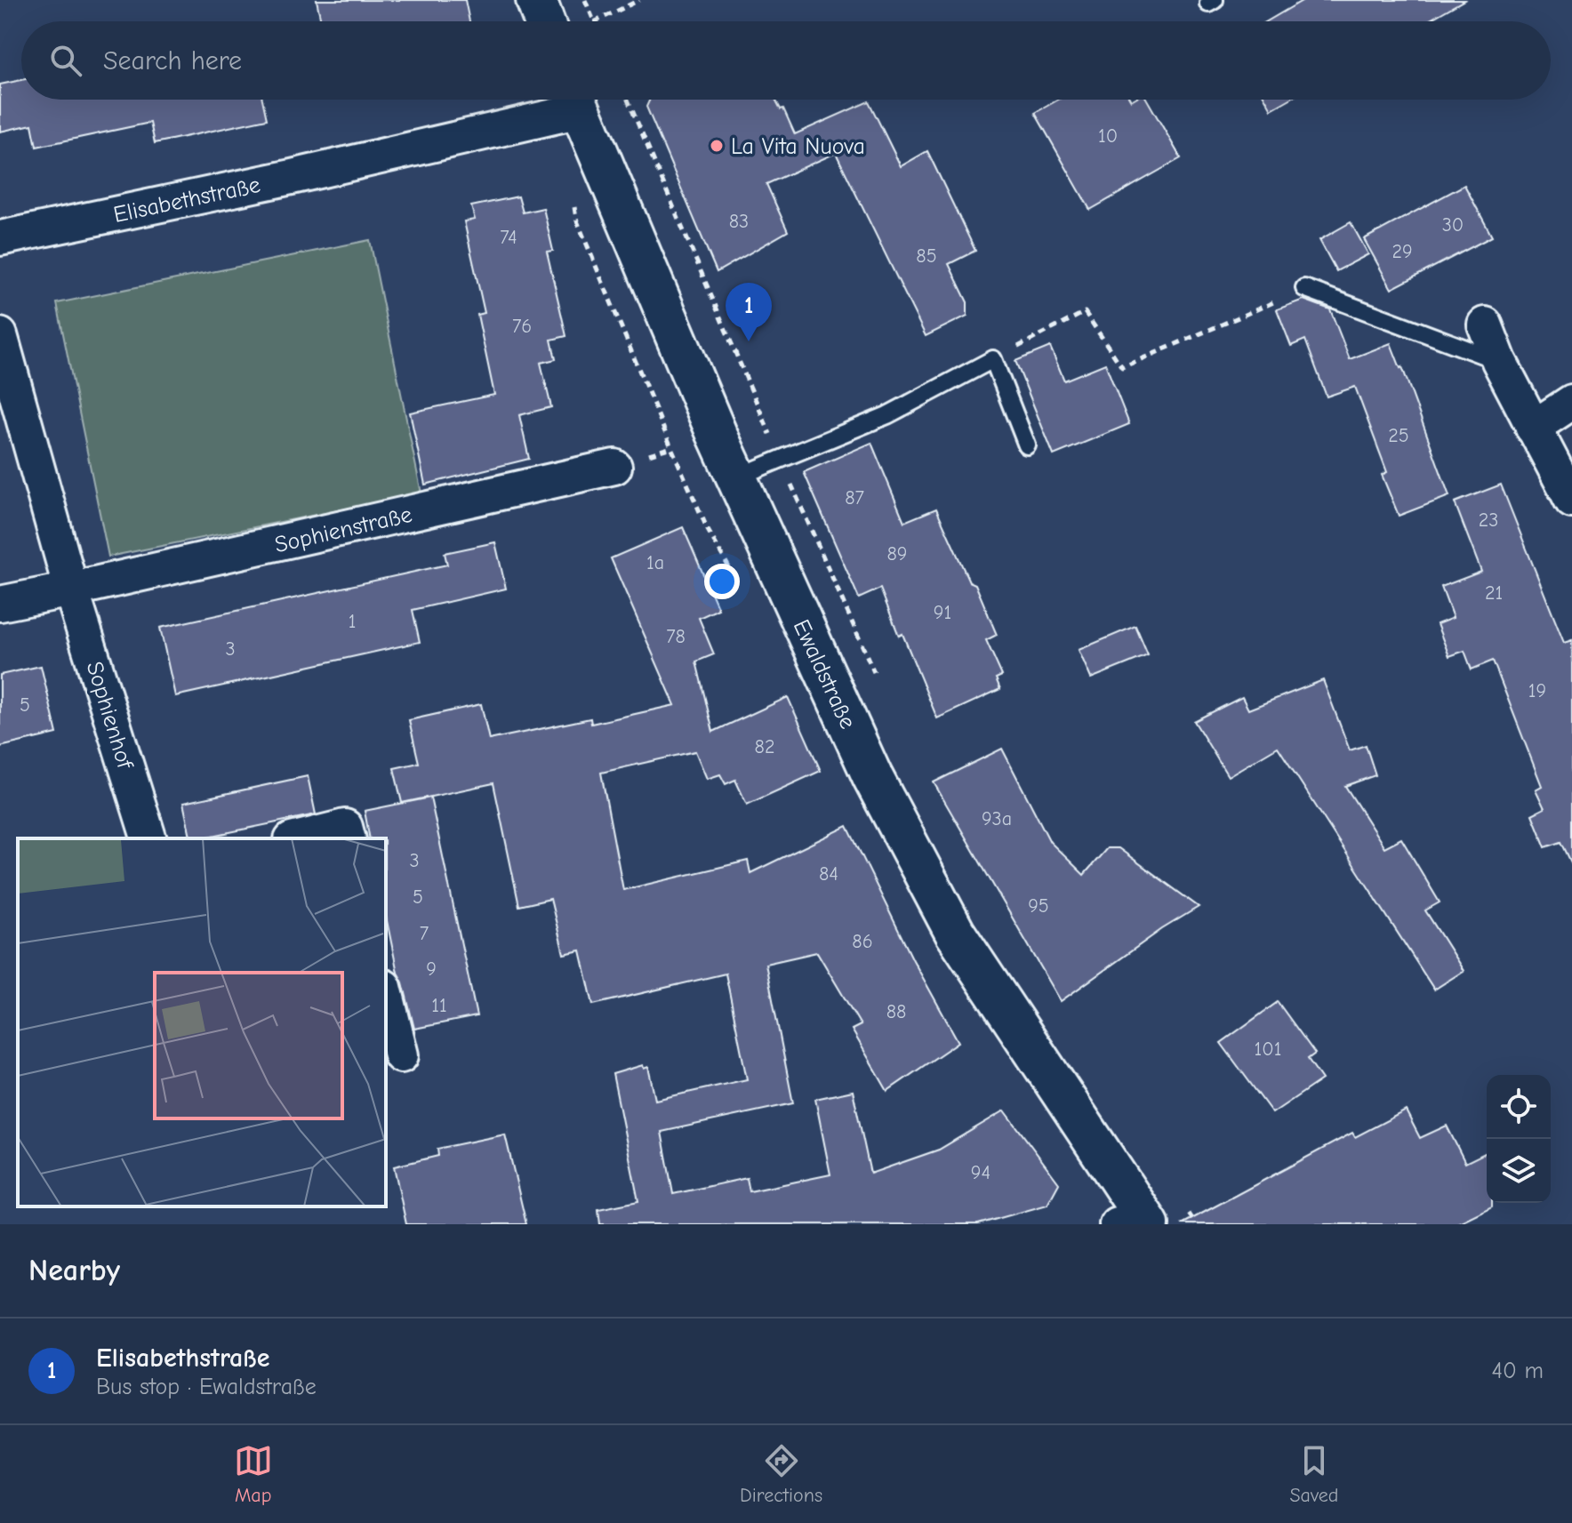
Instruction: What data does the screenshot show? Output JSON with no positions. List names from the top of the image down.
{
  "streets": {
    "main road": ["Ewaldstraße"],
    "street": ["Elisabethstraße", "Sophienstraße", "Sophienhof"]
  },
  "crossings": [
    ["Sophienstraße", "Sophienhof"]
  ],
  "places": ["La Vita Nuova"],
  "house_numbers": [
    "10",
    "83",
    "30",
    "74",
    "29",
    "85",
    "76",
    "25",
    "87",
    "23",
    "89",
    "1a",
    "21",
    "91",
    "1",
    "78",
    "3",
    "19",
    "5",
    "82",
    "93a",
    "3",
    "84",
    "5",
    "95",
    "7",
    "86",
    "9",
    "11",
    "88",
    "101",
    "94"
  ],
  "page": {
    "search": "Search here",
    "pins": "1",
    "heading": "Nearby",
    "list": [
      {
        "mark": "1",
        "name": "Elisabethstraße",
        "note": "Bus stop · Ewaldstraße",
        "value": "40 m"
      }
    ],
    "nav": ["Map", "Directions", "Saved"]
  }
}
